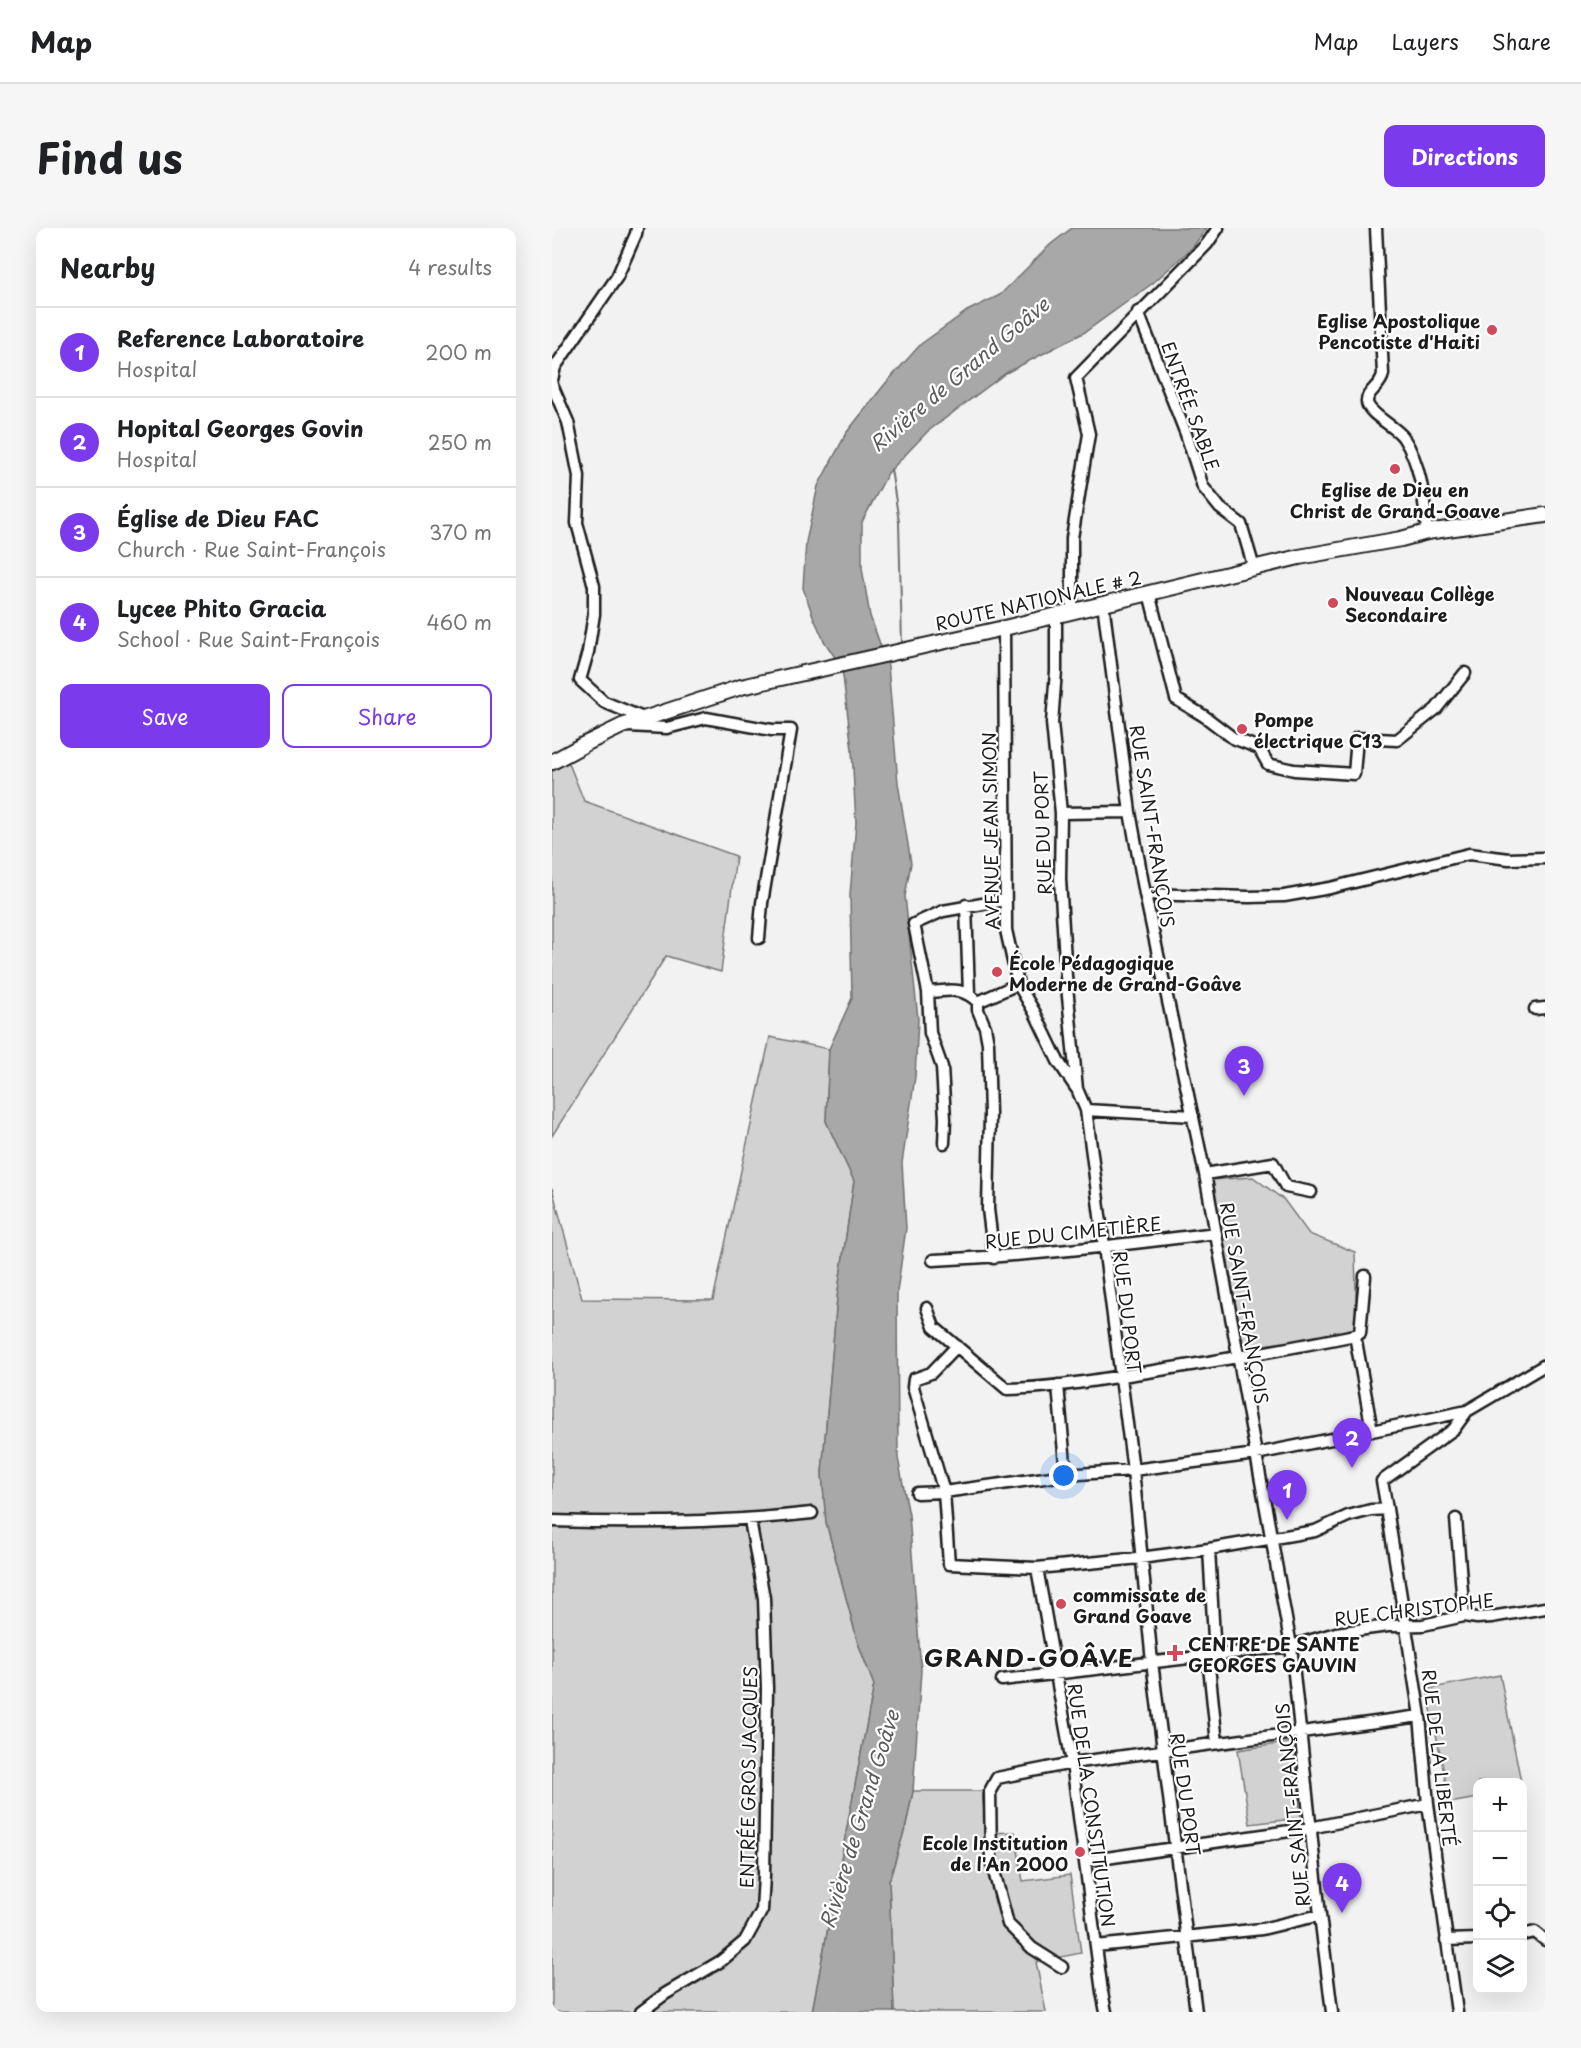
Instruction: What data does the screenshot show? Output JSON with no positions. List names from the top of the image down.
{
  "streets": {
    "main road": ["ROUTE NATIONALE # 2"],
    "street": [
      "ENTRÉE SABLE",
      "RUE SAINT-FRANÇOIS",
      "AVENUE JEAN SIMON",
      "RUE DU PORT",
      "RUE DU CIMETIÈRE",
      "RUE CHRISTOPHE",
      "RUE DE LA LIBERTÉ",
      "ENTRÉE GROS JACQUES",
      "RUE DE LA CONSTITUTION"
    ]
  },
  "crossings": [
    ["ENTRÉE SABLE", "ROUTE NATIONALE # 2"],
    ["ROUTE NATIONALE # 2", "RUE SAINT-FRANÇOIS"],
    ["ROUTE NATIONALE # 2", "AVENUE JEAN SIMON"],
    ["ROUTE NATIONALE # 2", "RUE DU PORT"],
    ["RUE SAINT-FRANÇOIS", "RUE DU CIMETIÈRE"],
    ["RUE SAINT-FRANÇOIS", "RUE CHRISTOPHE"],
    ["AVENUE JEAN SIMON", "RUE DU PORT"],
    ["RUE DU PORT", "RUE DU CIMETIÈRE"],
    ["RUE DU PORT", "RUE CHRISTOPHE"],
    ["RUE CHRISTOPHE", "RUE DE LA LIBERTÉ"],
    ["RUE CHRISTOPHE", "RUE DE LA CONSTITUTION"]
  ],
  "districts": ["GRAND-GOÂVE"],
  "water": ["Rivière de Grand Goâve"],
  "places": {
    "other": [
      "Eglise Apostolique Pencotiste d'Haiti",
      "Eglise de Dieu en Christ de Grand-Goave",
      "Nouveau Collège Secondaire",
      "Pompe électrique C13",
      "École Pédagogique Moderne de Grand-Goâve",
      "commissate de Grand Goave",
      "Ecole Institution de l'An 2000"
    ],
    "health": ["CENTRE DE SANTE GEORGES GAUVIN"]
  },
  "page": {
    "header": "Map",
    "nav": ["Map", "Layers", "Share"],
    "title": "Find us",
    "buttons": [
      "Directions",
      ["Save", "Share"]
    ],
    "heading": ["Nearby", "4 results"],
    "list": [
      {
        "mark": "1",
        "name": "Reference Laboratoire",
        "note": "Hospital",
        "value": "200 m"
      },
      {
        "mark": "2",
        "name": "Hopital Georges Govin",
        "note": "Hospital",
        "value": "250 m"
      },
      {
        "mark": "3",
        "name": "Église de Dieu FAC",
        "note": "Church · Rue Saint-François",
        "value": "370 m"
      },
      {
        "mark": "4",
        "name": "Lycee Phito Gracia",
        "note": "School · Rue Saint-François",
        "value": "460 m"
      }
    ],
    "pins": [
      "3",
      "2",
      "1",
      "4"
    ],
    "map_buttons": ["+", "−"]
  }
}
